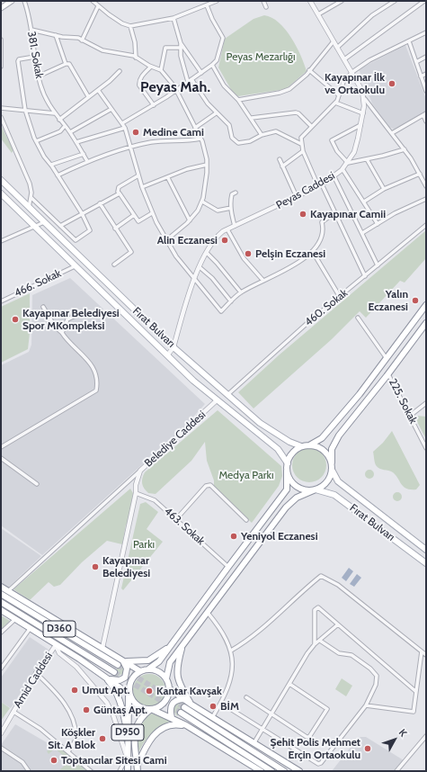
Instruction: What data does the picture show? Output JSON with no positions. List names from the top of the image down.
{
  "streets": {
    "main road": ["Fırat Bulvarı", "D360", "D950"],
    "street": [
      "381. Sokak",
      "Peyas Caddesi",
      "466. Sokak",
      "460. Sokak",
      "225. Sokak",
      "Belediye Caddesi",
      "463. Sokak",
      "Amid Caddesi"
    ]
  },
  "crossings": [
    ["Peyas Caddesi", "Fırat Bulvarı"],
    ["466. Sokak", "Fırat Bulvarı"],
    ["460. Sokak", "Fırat Bulvarı"],
    ["Fırat Bulvarı", "Belediye Caddesi"],
    ["Belediye Caddesi", "463. Sokak"]
  ],
  "districts": ["Peyas Mah."],
  "parks": ["Peyas Mezarlığı", "Medya Parkı", "Parkı"],
  "places": [
    "Kayapınar İlk ve Ortaokulu",
    "Medine Cami",
    "Kayapınar Camii",
    "Alin Eczanesi",
    "Pelşin Eczanesi",
    "Yalın Eczanesi",
    "Kayapınar Belediyesi Spor MKompleksi",
    "Yeniyol Eczanesi",
    "Kayapınar Belediyesi",
    "Umut Apt.",
    "Kantar Kavşak",
    "BİM",
    "Güntaş Apt.",
    "Köşkler Sit. A Blok",
    "Şehit Polis Mehmet Erçin Ortaokulu",
    "Toptancılar Sitesi Cami"
  ],
  "north": "top right"
}
